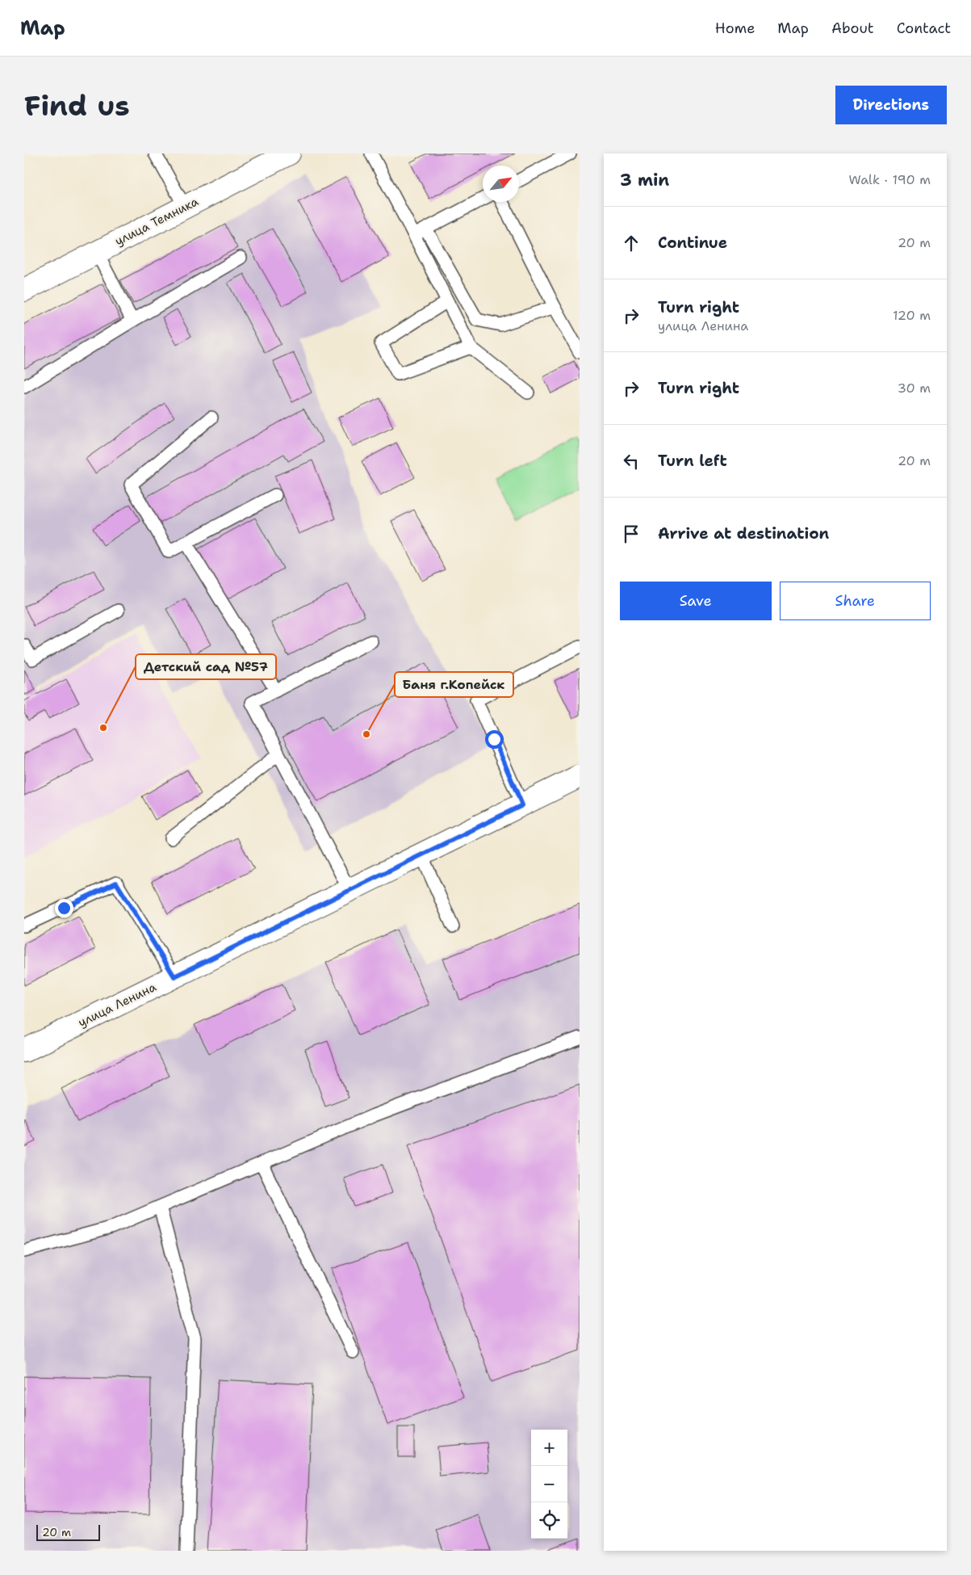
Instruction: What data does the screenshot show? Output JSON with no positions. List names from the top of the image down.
{
  "streets": {
    "street": ["улица Темника", "улица Ленина"]
  },
  "places": ["Детский сад №57", "Баня г.Копейск"],
  "scale_bar": "20 m",
  "north": "top right",
  "page": {
    "header": "Map",
    "nav": [
      "Home",
      "Map",
      "About",
      "Contact"
    ],
    "buttons": [
      "Directions",
      ["Save", "Share"]
    ],
    "title": "Find us",
    "heading": ["3 min", "Walk · 190 m"],
    "list": [
      ["Continue", "20 m"],
      ["Turn right", "улица Ленина", "120 m"],
      ["Turn right", "30 m"],
      ["Turn left", "20 m"],
      "Arrive at destination"
    ],
    "map_buttons": ["+", "−"],
    "scale": "20 m"
  }
}
